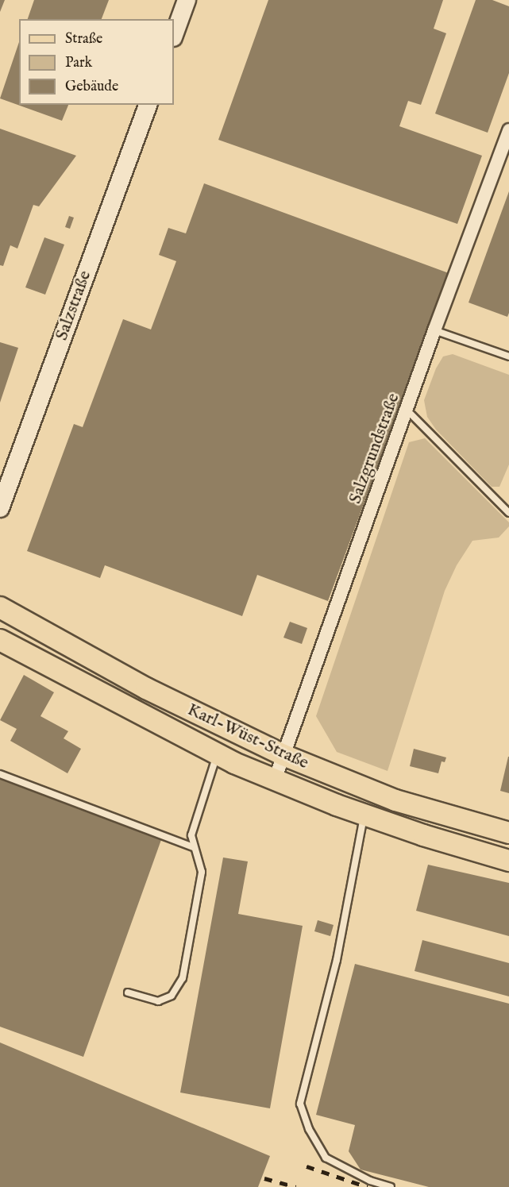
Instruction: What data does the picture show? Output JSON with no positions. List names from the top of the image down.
{
  "streets": {
    "main road": ["Karl-Wüst-Straße"],
    "street": ["Salzstraße", "Salzgrundstraße"]
  },
  "crossings": [
    ["Salzgrundstraße", "Karl-Wüst-Straße"]
  ],
  "legend": ["Straße", "Park", "Gebäude"]
}
